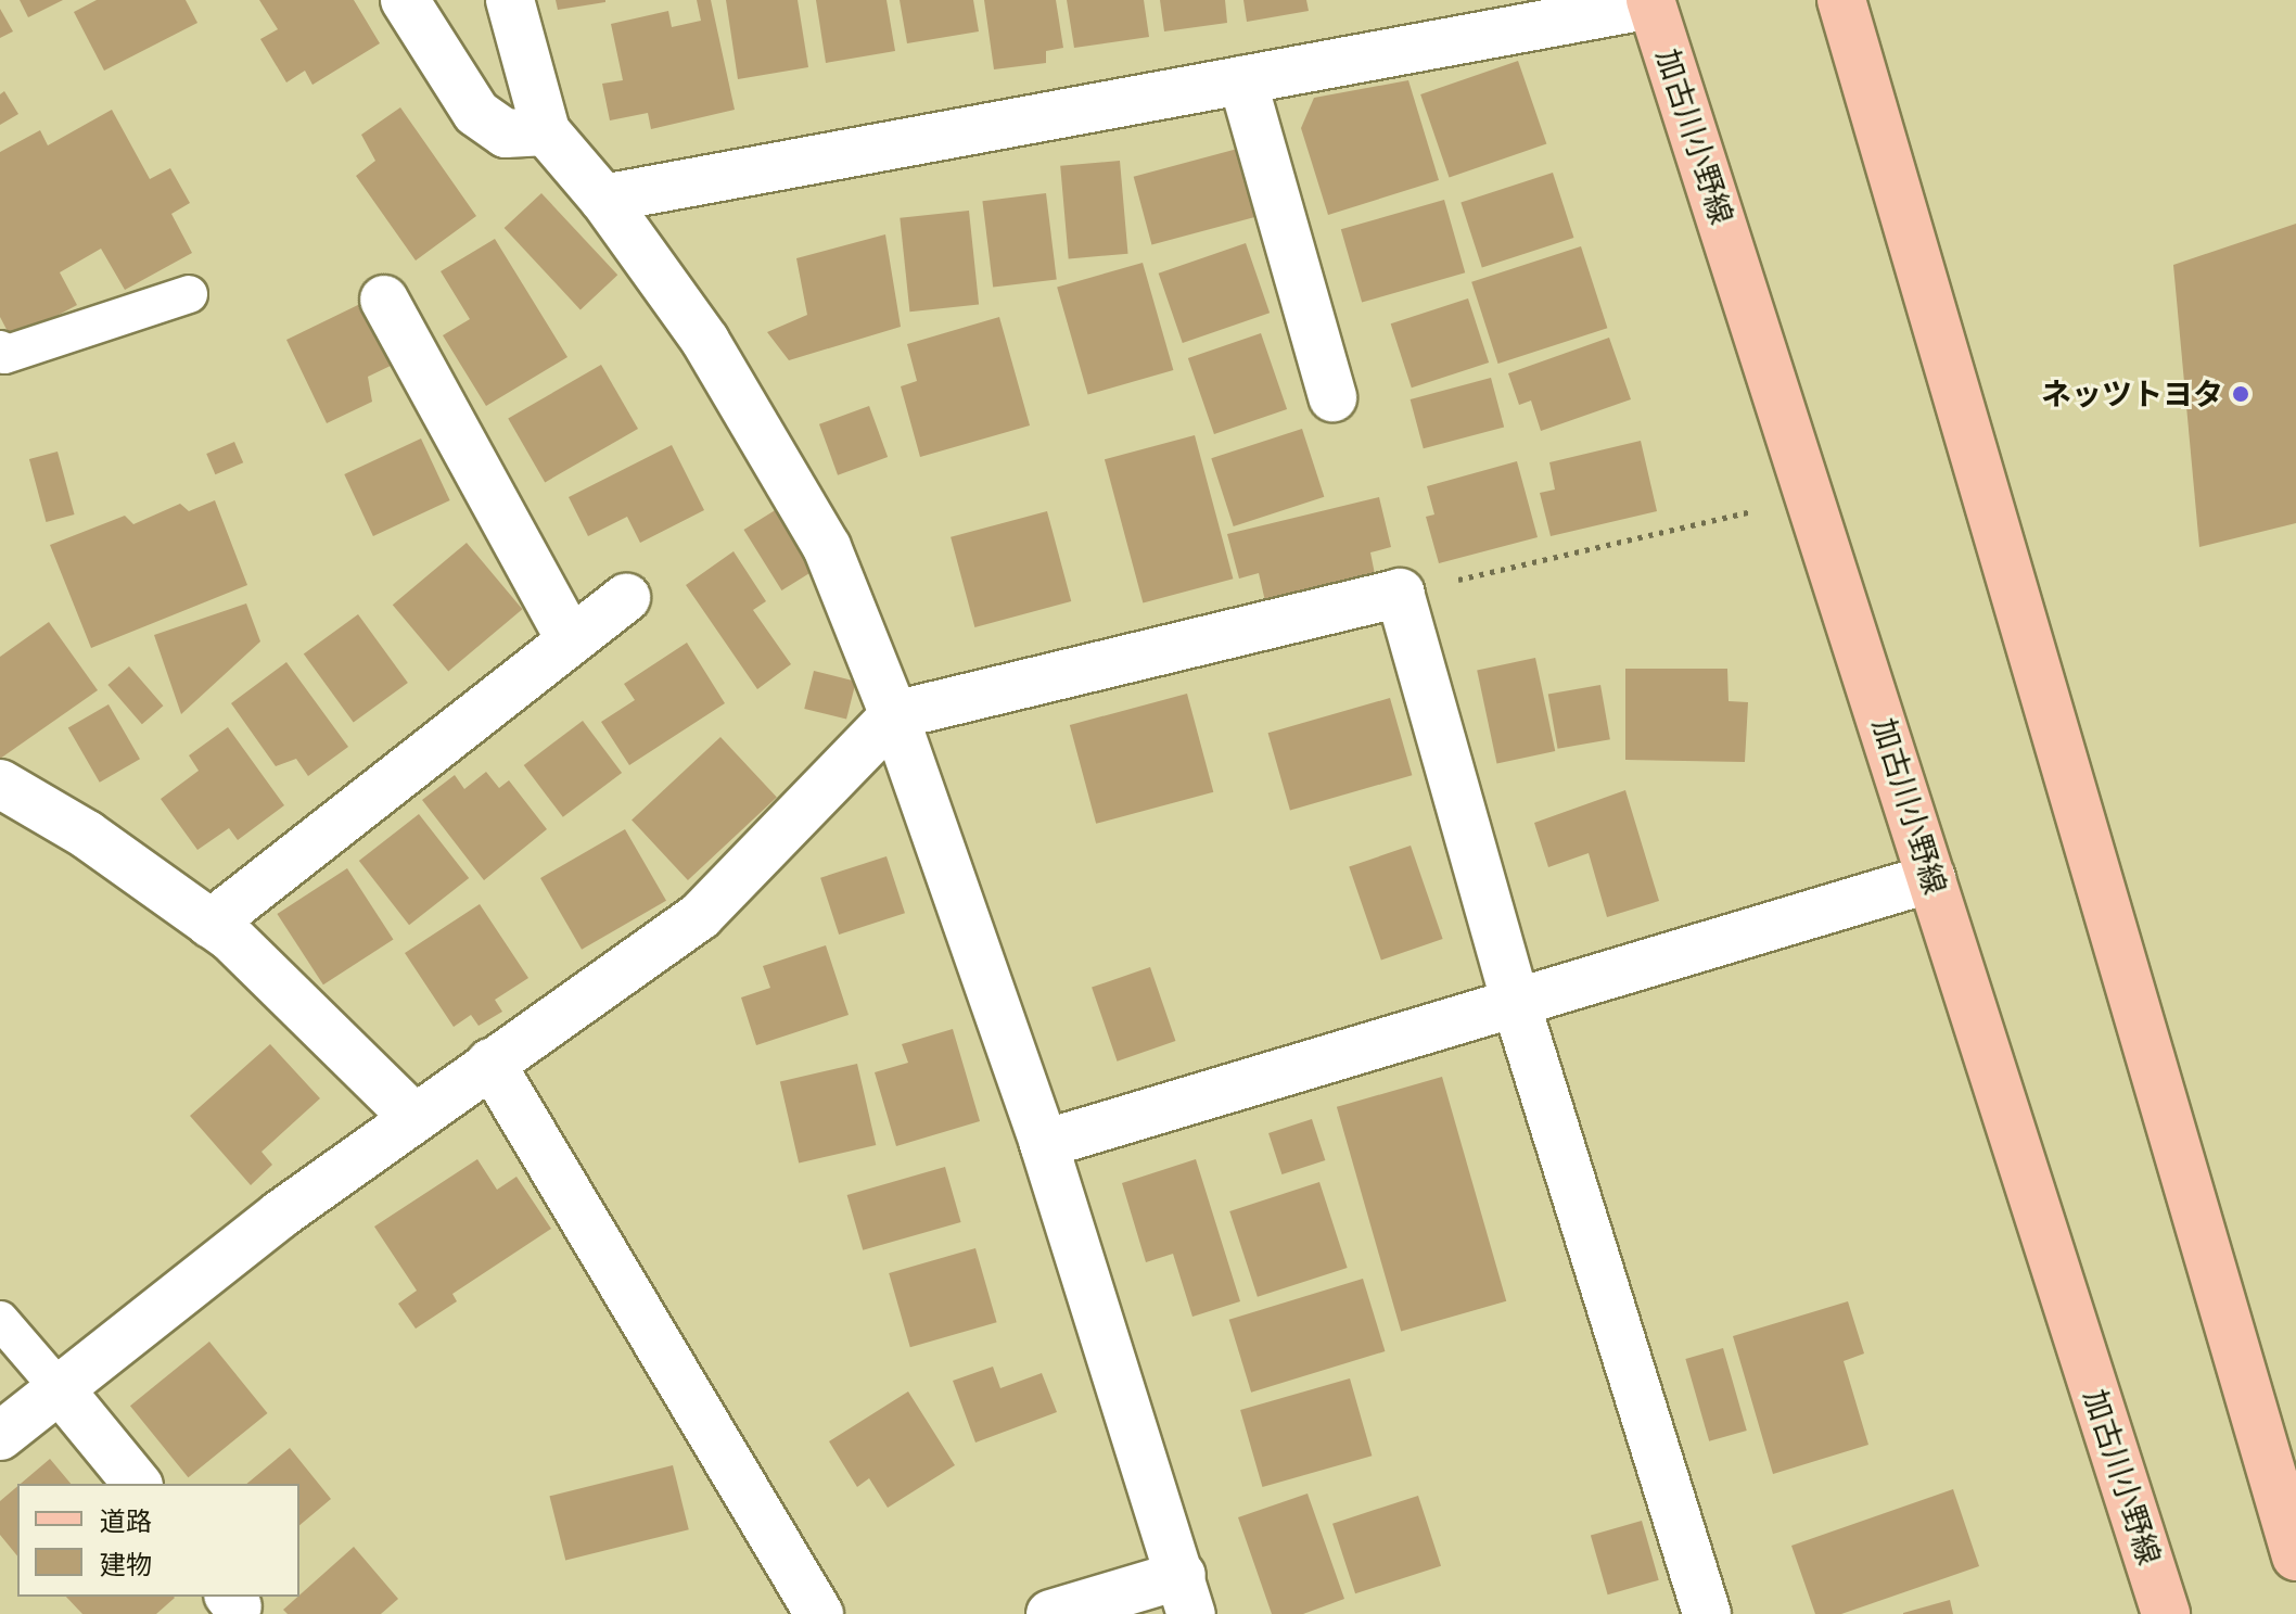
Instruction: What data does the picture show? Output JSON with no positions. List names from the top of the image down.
{
  "streets": {
    "main road": ["加古川小野線"]
  },
  "places": ["ネッツトヨタ"],
  "legend": ["道路", "建物"]
}
